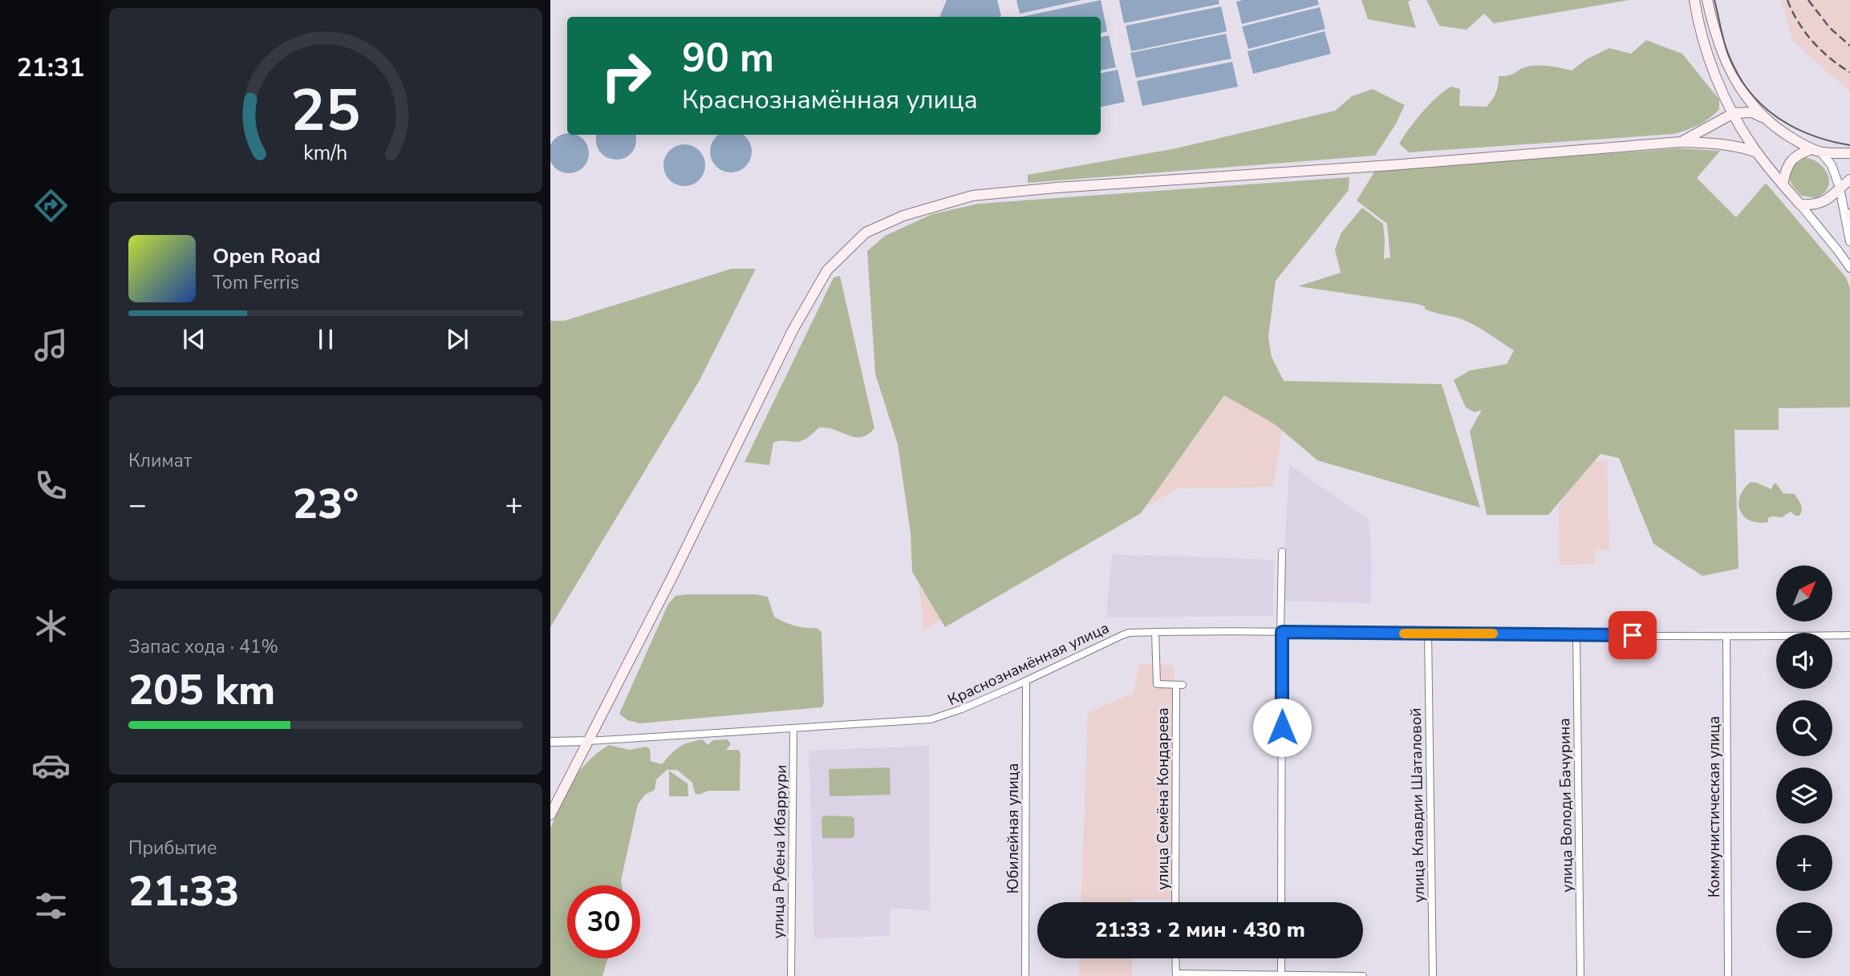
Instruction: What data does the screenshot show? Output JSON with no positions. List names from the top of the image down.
{
  "streets": {
    "street": [
      "Краснознамённая улица",
      "улица Семёна Кондарева",
      "улица Клавдии Шаталовой",
      "улица Володи Бачурина",
      "Коммунистическая улица",
      "Юбилейная улица",
      "улица Рубена Ибаррури"
    ]
  },
  "crossings": [
    ["Краснознамённая улица", "улица Семёна Кондарева"],
    ["Краснознамённая улица", "улица Клавдии Шаталовой"],
    ["Краснознамённая улица", "улица Володи Бачурина"],
    ["Краснознамённая улица", "Коммунистическая улица"],
    ["Краснознамённая улица", "Юбилейная улица"],
    ["Краснознамённая улица", "улица Рубена Ибаррури"]
  ],
  "north": "top right",
  "page": {
    "tabs": "21:31",
    "turn": ["90 m", "Краснознамённая улица"],
    "song": ["Open Road", "Tom Ferris"],
    "tile": [
      "Климат",
      ["Запас хода · 41%", "205 km"],
      ["Прибытие", "21:33"]
    ],
    "heat": ["−", "23°", "+"],
    "map_buttons": ["+", "−"],
    "limit": "30",
    "trip": "21:33 · 2 мин · 430 m",
    "gauge": ["25", "km/h"]
  }
}
